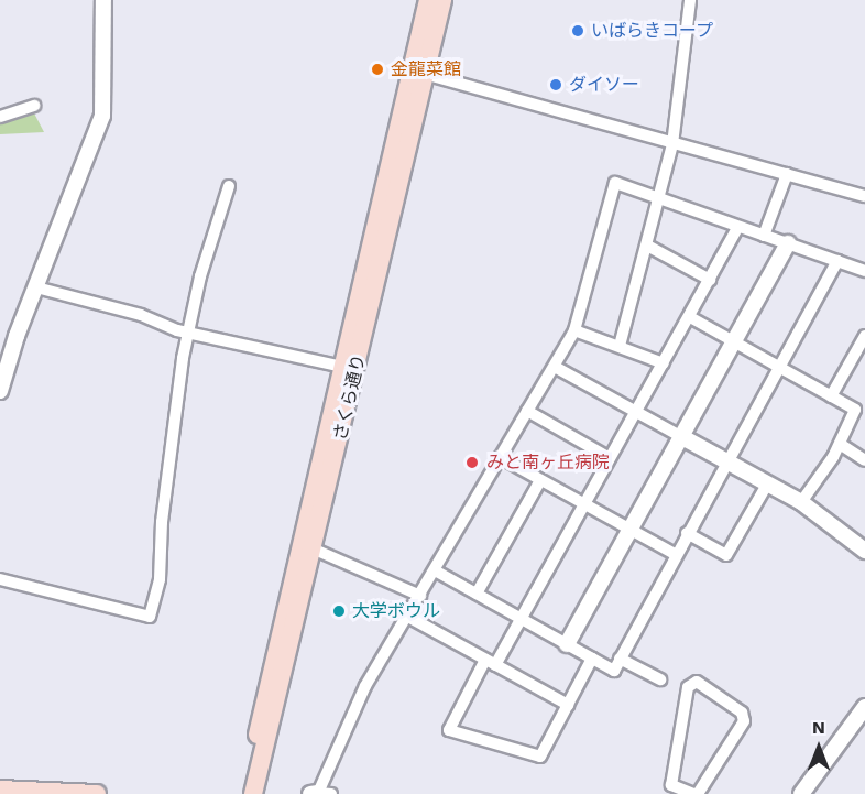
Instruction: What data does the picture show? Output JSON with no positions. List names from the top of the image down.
{
  "streets": {
    "main road": ["さくら通り"]
  },
  "places": [
    "いばらきコープ",
    "金龍菜館",
    "ダイソー",
    "みと南ヶ丘病院",
    "大学ボウル"
  ],
  "north": "top"
}
